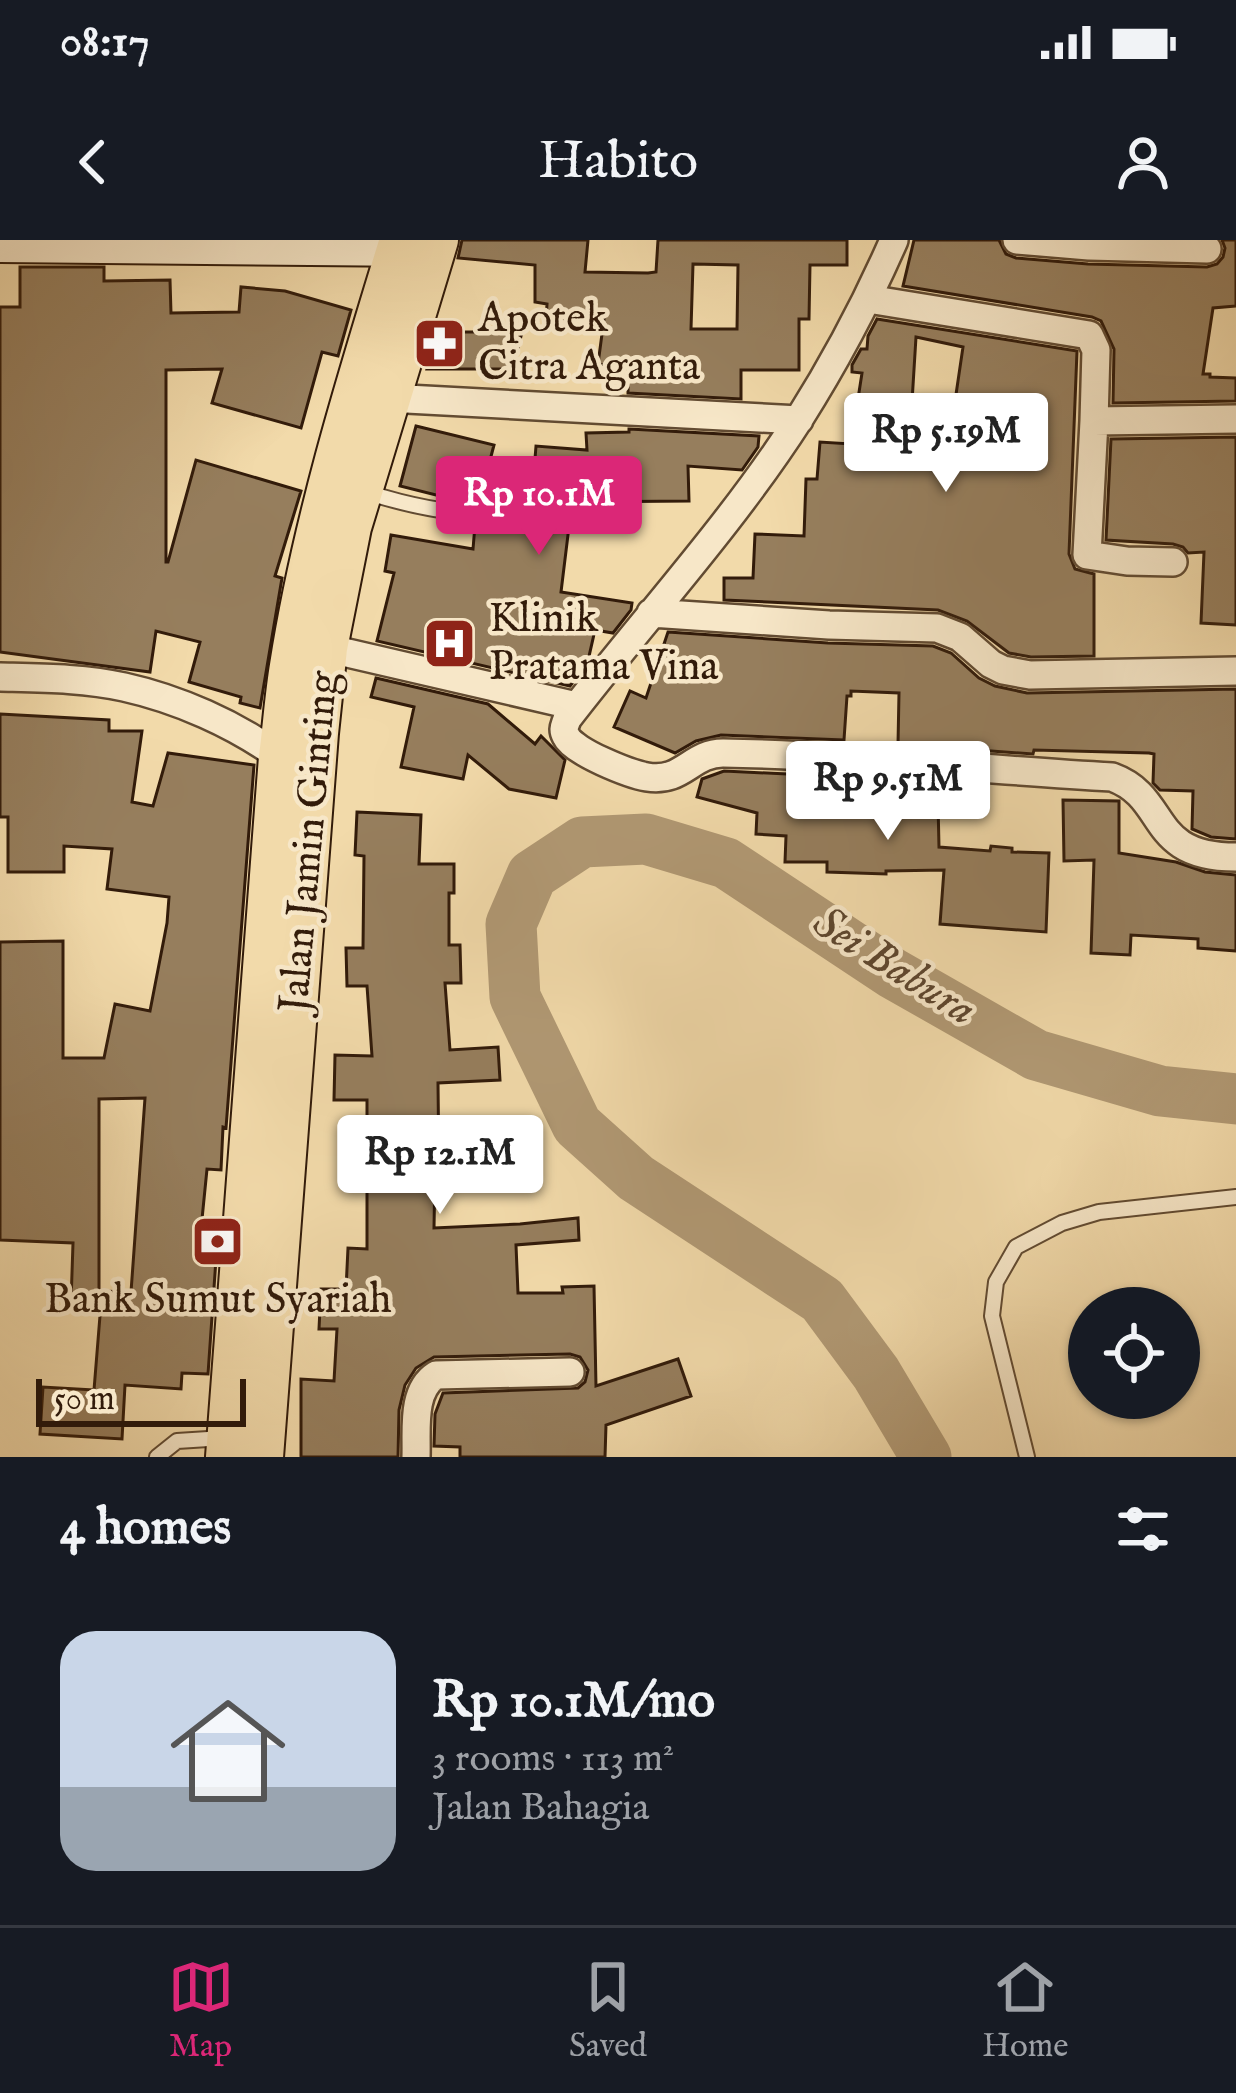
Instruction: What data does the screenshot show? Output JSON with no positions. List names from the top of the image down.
{
  "streets": {
    "main road": ["Jalan Jamin Ginting"]
  },
  "water": ["Sei Babura"],
  "places": {
    "pharmacy": ["Apotek Citra Aganta"],
    "hospital": ["Klinik Pratama Vina"],
    "bank": ["Bank Sumut Syariah"]
  },
  "scale_bar": "50 m",
  "page": {
    "status": "08:17",
    "header": "Habito",
    "price": [
      "Rp 5.19M",
      "Rp 10.1M",
      "Rp 9.51M",
      "Rp 12.1M"
    ],
    "scale": "50 m",
    "heading": "4 homes",
    "list": [
      {
        "name": "Rp 10.1M/mo",
        "note": "3 rooms · 113 m² · Jalan Bahagia"
      }
    ],
    "tabs": ["Map", "Saved", "Home"]
  }
}
